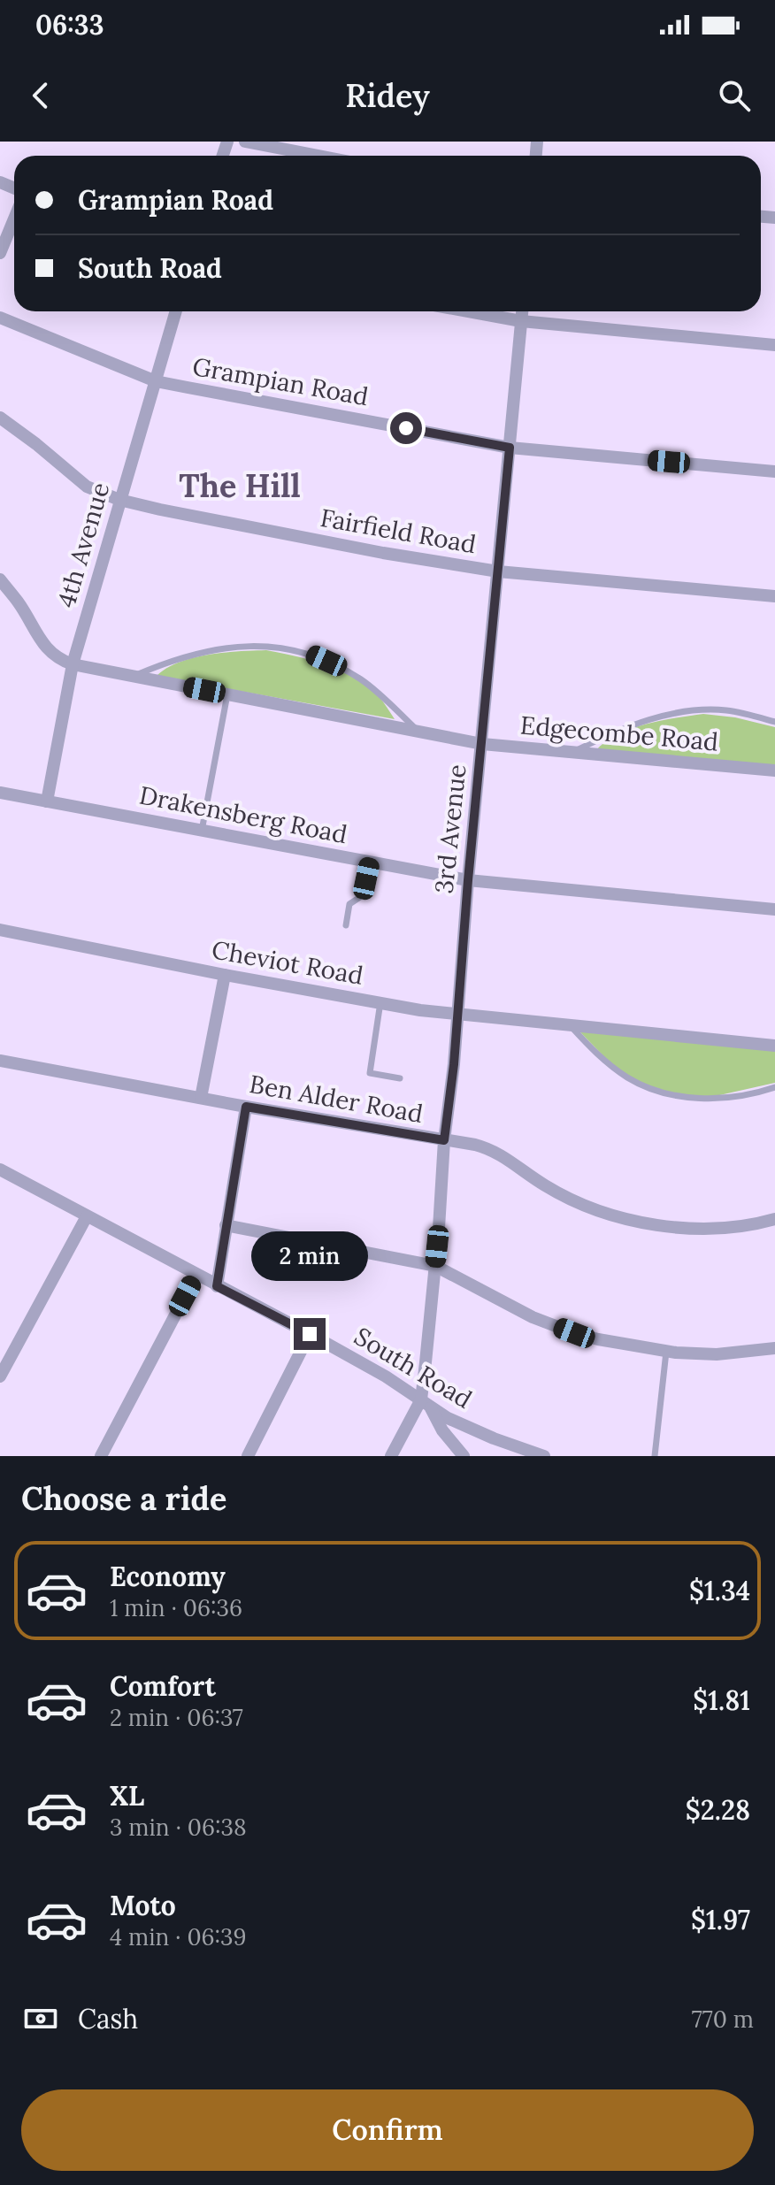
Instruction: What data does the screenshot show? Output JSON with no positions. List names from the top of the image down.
{
  "streets": {
    "street": [
      "Grampian Road",
      "Fairfield Road",
      "4th Avenue",
      "Edgecombe Road",
      "Drakensberg Road",
      "3rd Avenue",
      "Cheviot Road",
      "Ben Alder Road",
      "South Road"
    ]
  },
  "crossings": [
    ["Grampian Road", "4th Avenue"],
    ["Grampian Road", "3rd Avenue"],
    ["Fairfield Road", "4th Avenue"],
    ["Fairfield Road", "3rd Avenue"],
    ["4th Avenue", "Edgecombe Road"],
    ["4th Avenue", "Drakensberg Road"],
    ["Edgecombe Road", "3rd Avenue"],
    ["Drakensberg Road", "3rd Avenue"],
    ["3rd Avenue", "Cheviot Road"],
    ["3rd Avenue", "Ben Alder Road"],
    ["3rd Avenue", "South Road"]
  ],
  "districts": ["The Hill"],
  "page": {
    "status": "06:33",
    "header": "Ridey",
    "banner": ["Grampian Road", "South Road"],
    "bubble": "2 min",
    "heading": "Choose a ride",
    "list": [
      {
        "name": "Economy",
        "note": "1 min · 06:36",
        "value": "$1.34"
      },
      {
        "name": "Comfort",
        "note": "2 min · 06:37",
        "value": "$1.81"
      },
      {
        "name": "XL",
        "note": "3 min · 06:38",
        "value": "$2.28"
      },
      {
        "name": "Moto",
        "note": "4 min · 06:39",
        "value": "$1.97"
      }
    ],
    "pay": ["Cash", "770 m"],
    "buttons": "Confirm"
  }
}
